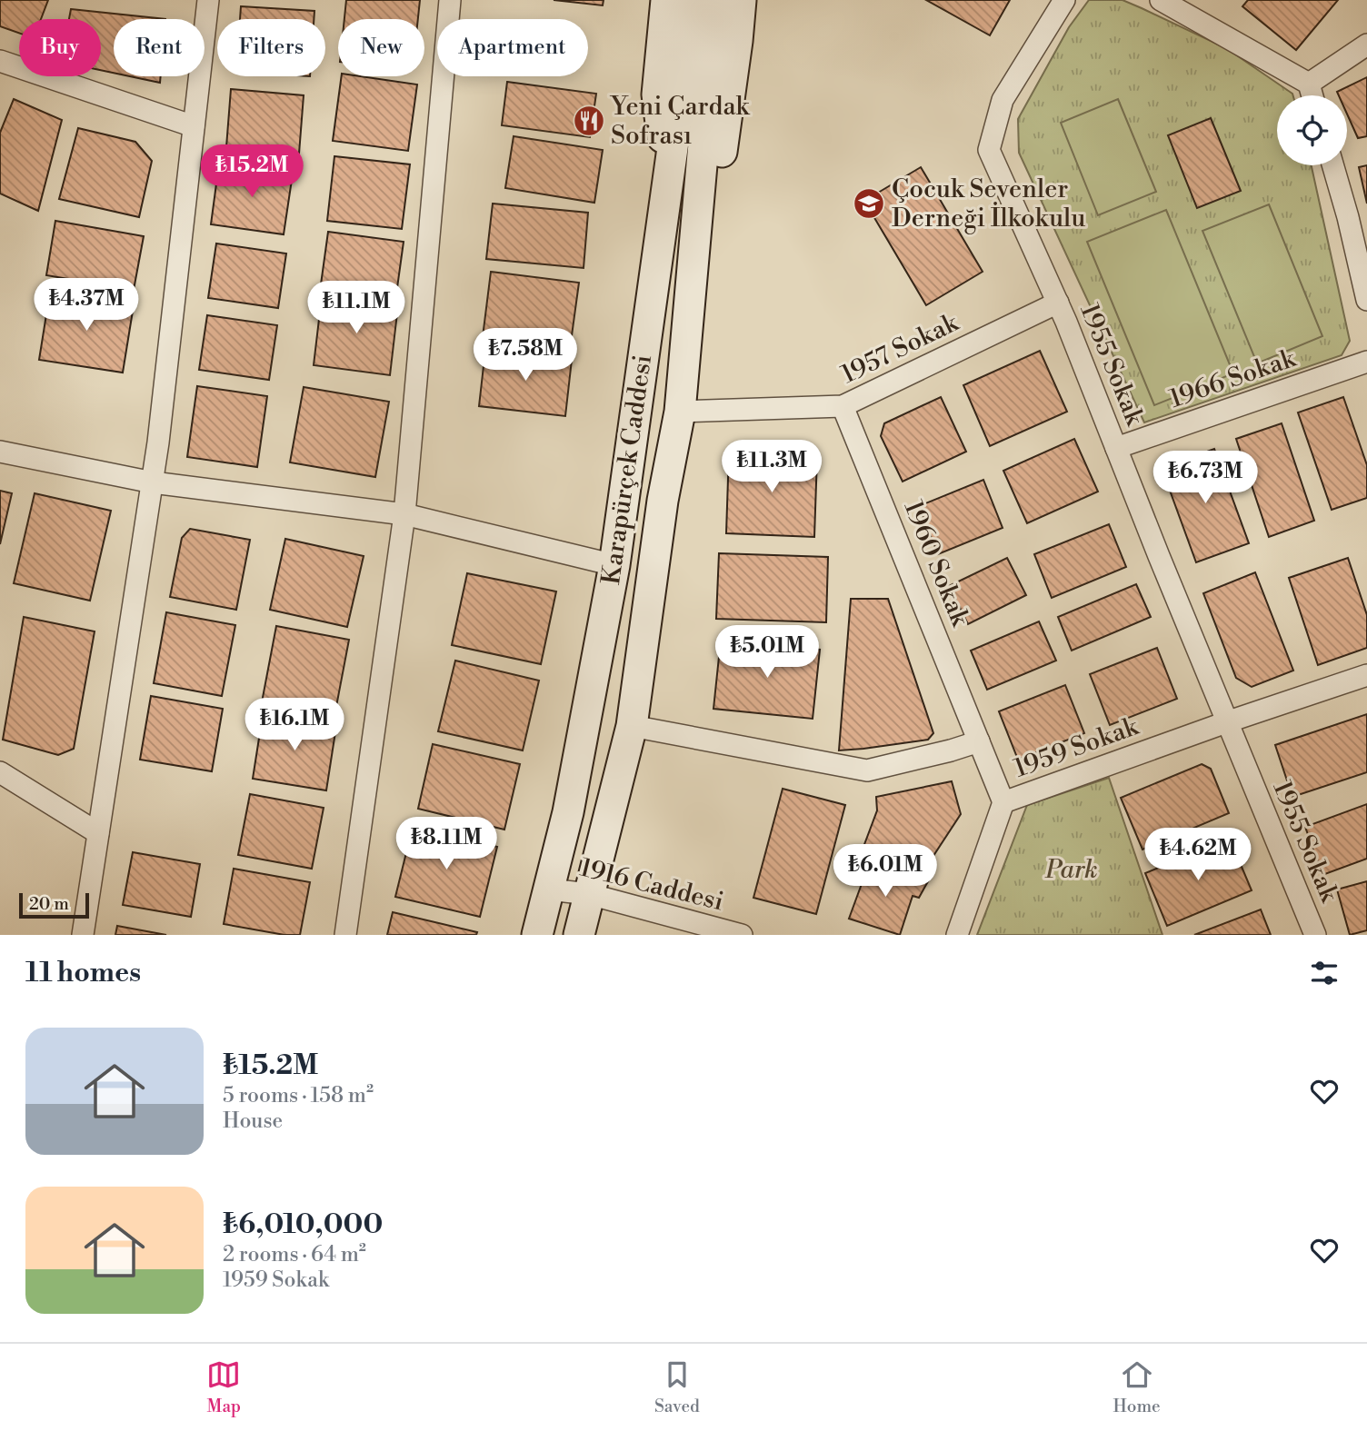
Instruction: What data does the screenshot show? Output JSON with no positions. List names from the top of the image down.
{
  "streets": {
    "main road": ["Karapürçek Caddesi"],
    "street": [
      "1957 Sokak",
      "1955 Sokak",
      "1966 Sokak",
      "1960 Sokak",
      "1959 Sokak",
      "1916 Caddesi"
    ]
  },
  "crossings": [
    ["1957 Sokak", "1955 Sokak"],
    ["1957 Sokak", "Karapürçek Caddesi"],
    ["1957 Sokak", "1960 Sokak"],
    ["1955 Sokak", "1966 Sokak"],
    ["1955 Sokak", "1959 Sokak"],
    ["Karapürçek Caddesi", "1916 Caddesi"],
    ["1960 Sokak", "1959 Sokak"]
  ],
  "parks": ["Park"],
  "places": {
    "restaurant": ["Yeni Çardak Sofrası"],
    "school or university": ["Çocuk Sevenler Derneği İlkokulu"]
  },
  "scale_bar": "20 m",
  "page": {
    "chip": [
      "Buy",
      "Rent",
      "Filters",
      "New",
      "Apartment"
    ],
    "price": [
      "₺15.2M",
      "₺4.37M",
      "₺11.1M",
      "₺7.58M",
      "₺11.3M",
      "₺6.73M",
      "₺5.01M",
      "₺16.1M",
      "₺8.11M",
      "₺4.62M",
      "₺6.01M"
    ],
    "scale": "20 m",
    "heading": "11 homes",
    "list": [
      {
        "name": "₺15.2M",
        "note": "5 rooms · 158 m² · House"
      },
      {
        "name": "₺6,010,000",
        "note": "2 rooms · 64 m² · 1959 Sokak"
      }
    ],
    "tabs": ["Map", "Saved", "Home"]
  }
}
